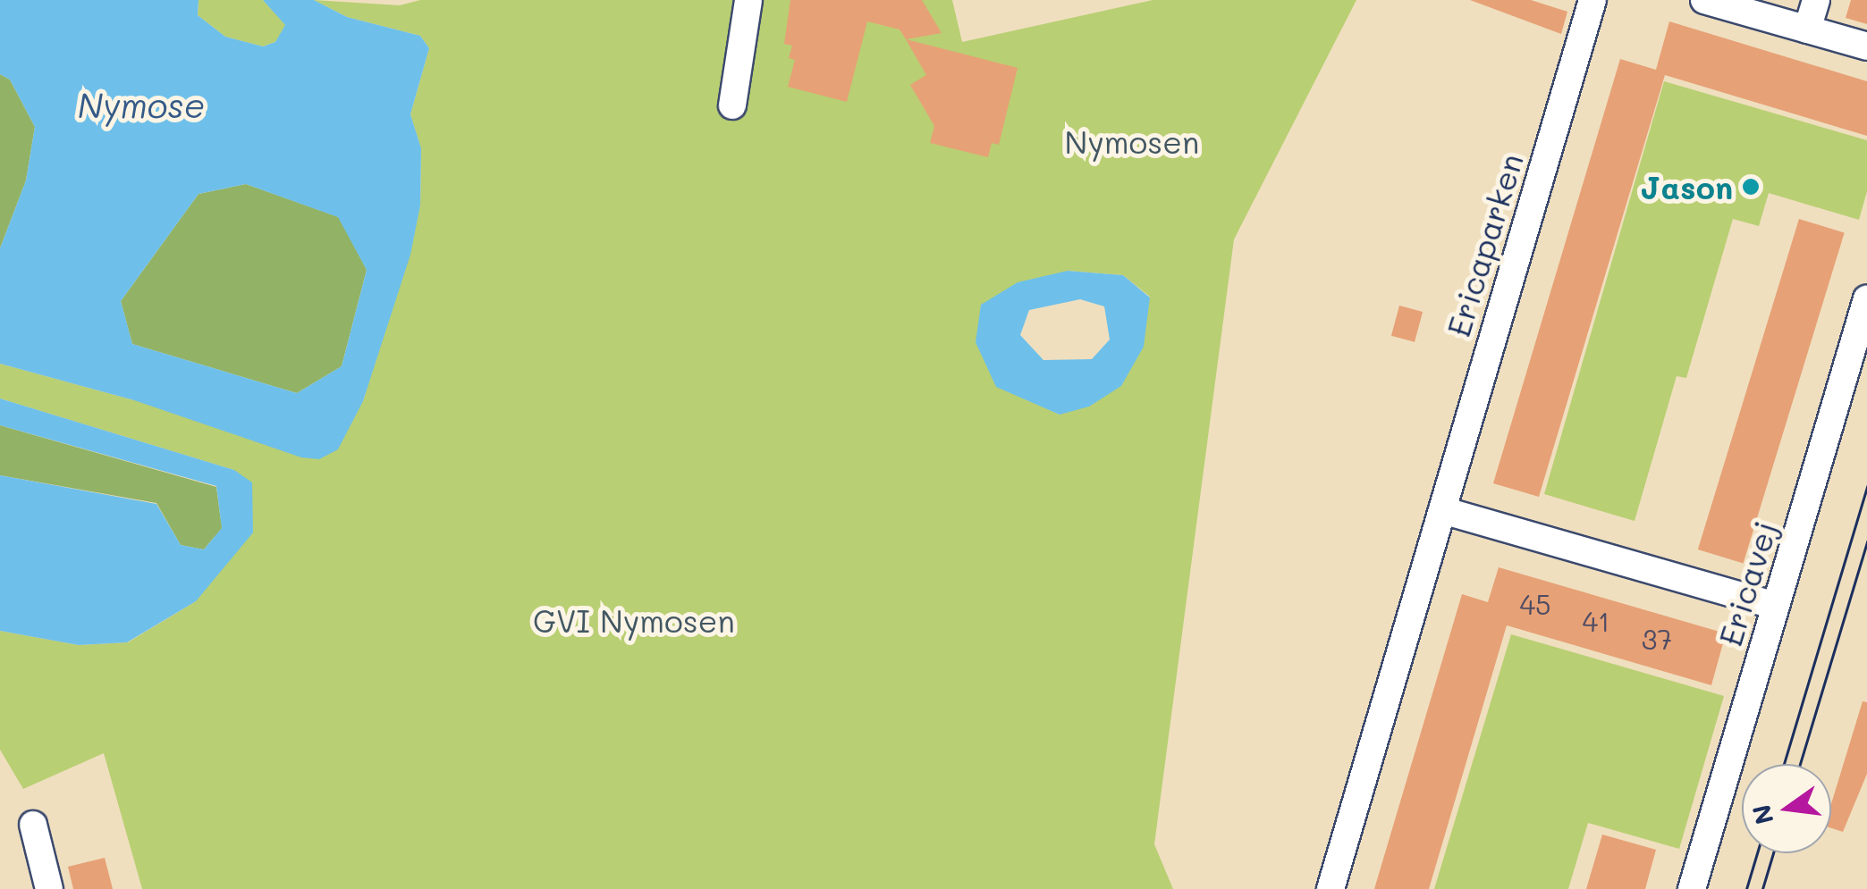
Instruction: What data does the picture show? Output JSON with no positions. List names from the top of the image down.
{
  "streets": {
    "street": ["Ericaparken", "Ericavej"]
  },
  "water": ["Nymose"],
  "parks": ["Nymosen", "GVI Nymosen"],
  "places": ["Jason"],
  "house_numbers": ["45", "41", "37"],
  "north": "left"
}
